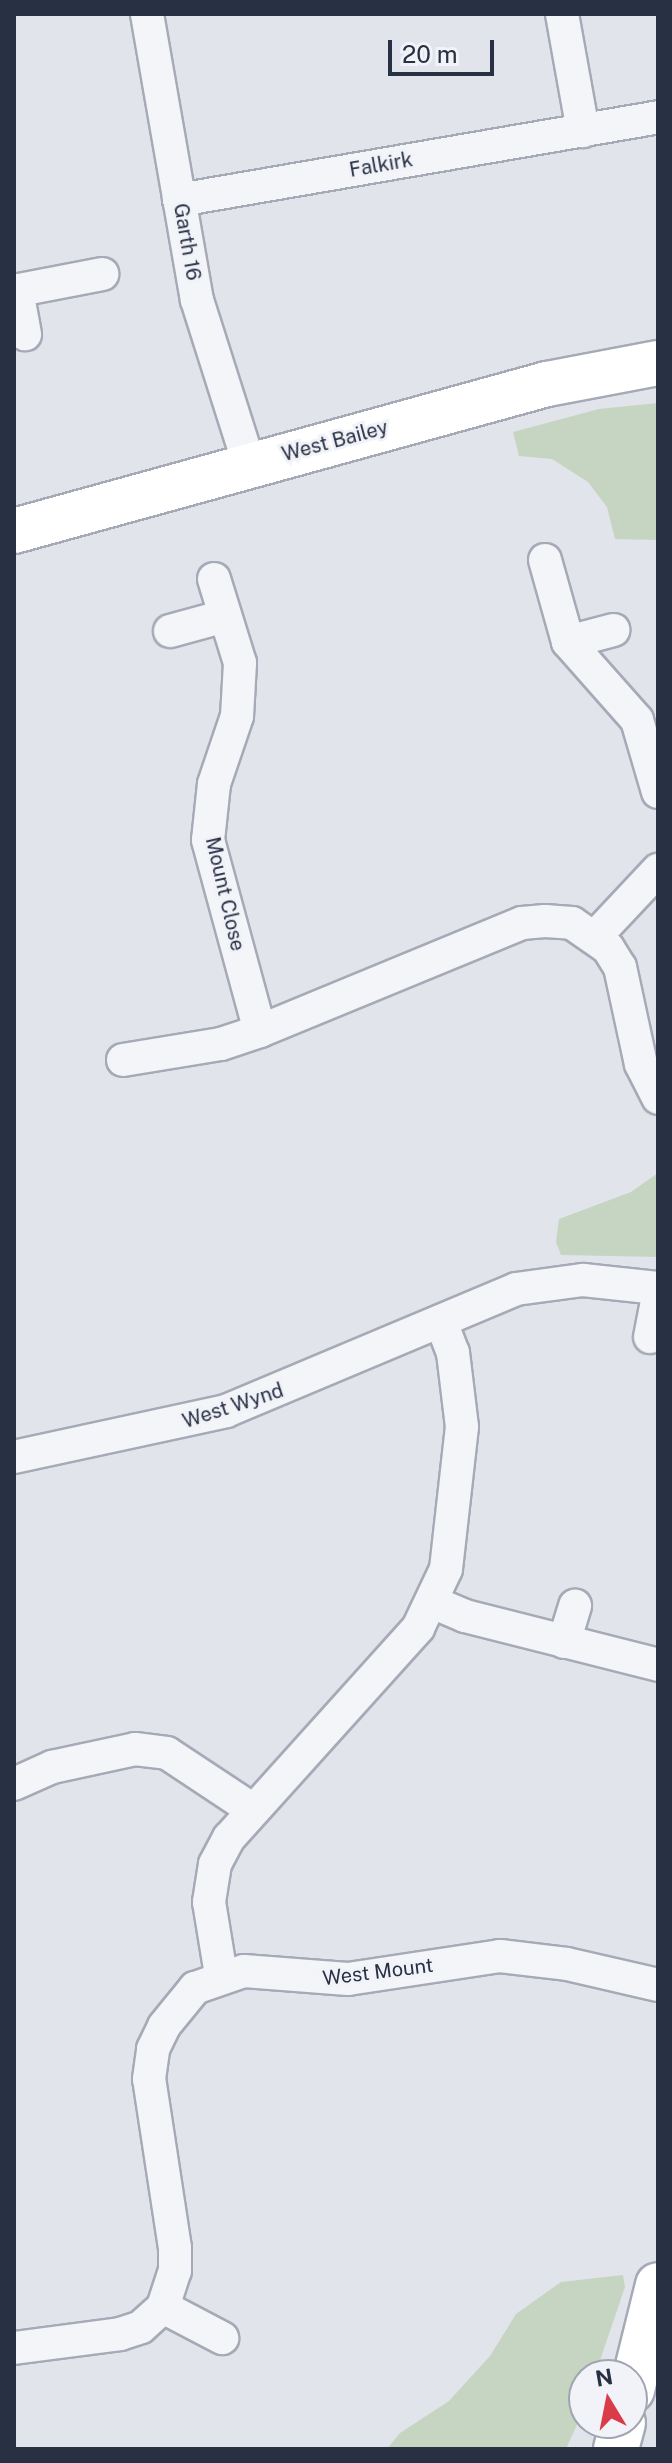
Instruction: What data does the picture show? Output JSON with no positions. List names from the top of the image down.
{
  "streets": {
    "street": [
      "Falkirk",
      "Garth 16",
      "West Bailey",
      "Mount Close",
      "West Wynd",
      "West Mount"
    ]
  },
  "crossings": [
    ["Falkirk", "Garth 16"],
    ["Garth 16", "West Bailey"]
  ],
  "scale_bar": "20 m",
  "north": "top"
}
